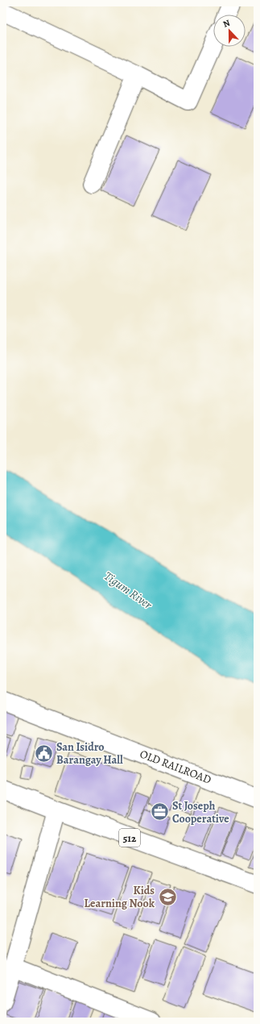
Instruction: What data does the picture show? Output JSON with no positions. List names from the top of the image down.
{
  "streets": {
    "street": ["OLD RAILROAD", "512"]
  },
  "water": ["Tigum River"],
  "places": {
    "public building": ["San Isidro Barangay Hall"],
    "office": ["St Joseph Cooperative"],
    "school or university": ["Kids Learning Nook"]
  },
  "north": "top"
}
